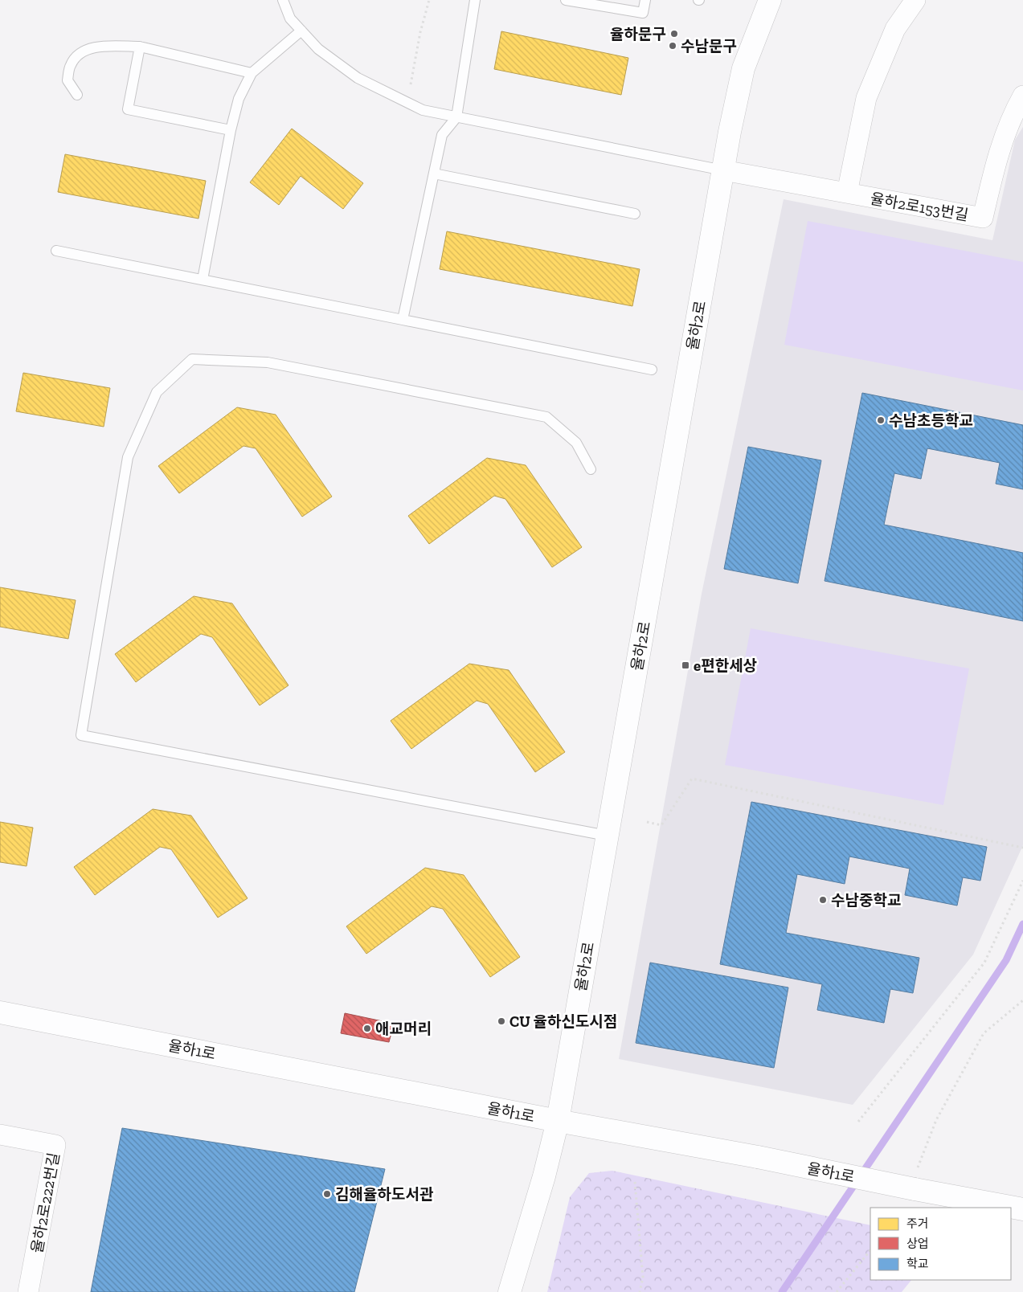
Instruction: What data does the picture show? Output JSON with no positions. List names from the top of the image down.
{
  "streets": {
    "street": [
      "율하2로153번길",
      "율하2로",
      "율하1로",
      "율하2로222번길"
    ]
  },
  "crossings": [
    ["율하2로153번길", "율하2로"],
    ["율하2로", "율하1로"]
  ],
  "places": {
    "other": [
      "율하문구",
      "수남문구",
      "수남초등학교",
      "수남중학교",
      "CU 율하신도시점",
      "애교머리",
      "김해율하도서관"
    ],
    "transit": ["e편한세상"]
  },
  "legend": ["주거", "상업", "학교"]
}
